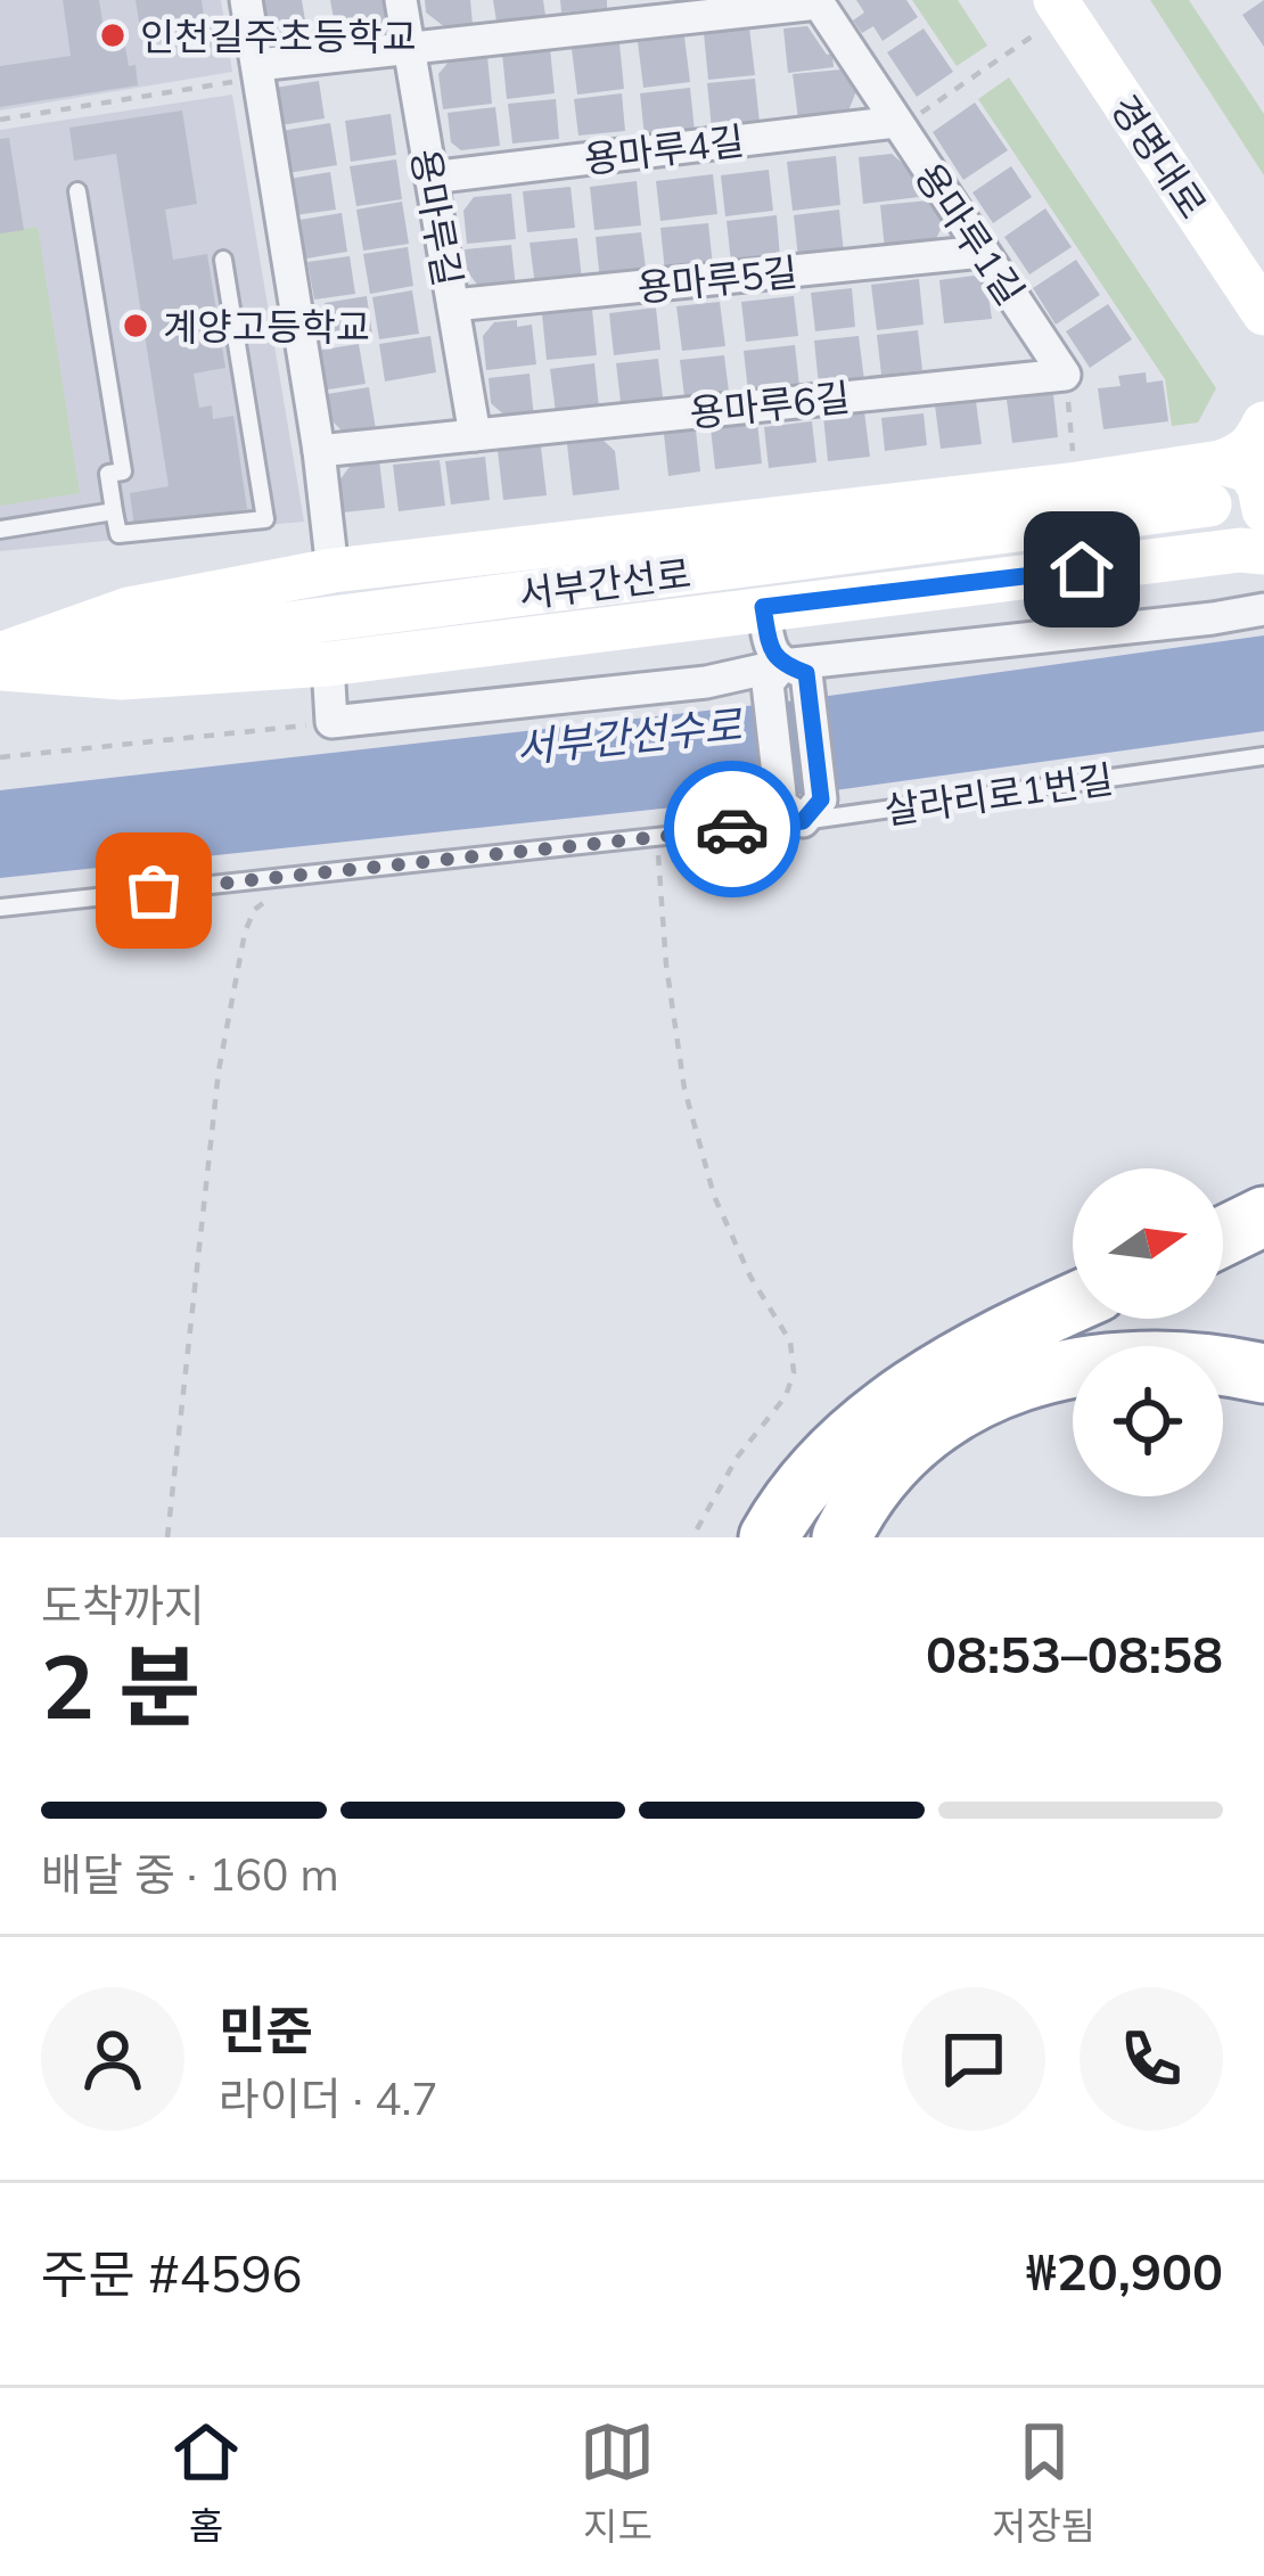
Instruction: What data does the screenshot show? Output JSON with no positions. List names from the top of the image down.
{
  "streets": {
    "street": [
      "용마루4길",
      "경명대로",
      "용마루길",
      "용마루1길",
      "용마루5길",
      "용마루6길",
      "서부간선로"
    ],
    "lane": ["살라리로1번길"]
  },
  "crossings": [
    ["용마루4길", "용마루길"],
    ["용마루4길", "용마루1길"],
    ["용마루길", "용마루5길"],
    ["용마루길", "용마루6길"],
    ["용마루1길", "용마루5길"],
    ["용마루1길", "용마루6길"]
  ],
  "water": ["서부간선수로"],
  "places": ["인천길주초등학교", "계양고등학교"],
  "north": "right",
  "page": {
    "heading": ["2 분", "도착까지", "08:53–08:58"],
    "panel": [
      "민준",
      "라이더 · 4.7",
      "주문 #4596",
      "₩20,900"
    ],
    "bar": "배달 중 · 160 m",
    "tabs": ["홈", "지도", "저장됨"]
  }
}
